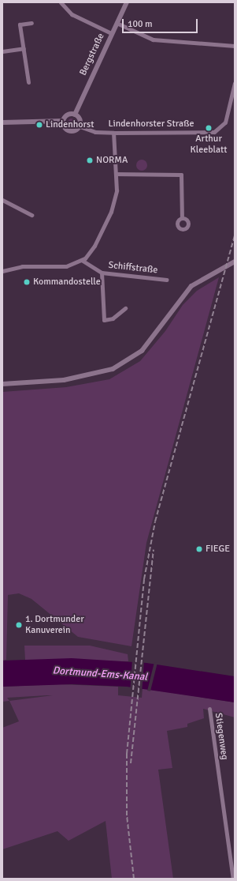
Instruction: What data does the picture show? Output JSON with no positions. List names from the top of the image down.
{
  "streets": {
    "street": [
      "Bergstraße",
      "Lindenhorster Straße",
      "Schiffstraße",
      "Stiegenweg"
    ]
  },
  "crossings": [
    ["Bergstraße", "Lindenhorster Straße"]
  ],
  "water": ["Dortmund-Ems-Kanal"],
  "places": [
    "Lindenhorst",
    "Arthur Kleeblatt",
    "NORMA",
    "Kommandostelle",
    "FIEGE",
    "1. Dortmunder Kanuverein"
  ],
  "scale_bar": "100 m"
}
